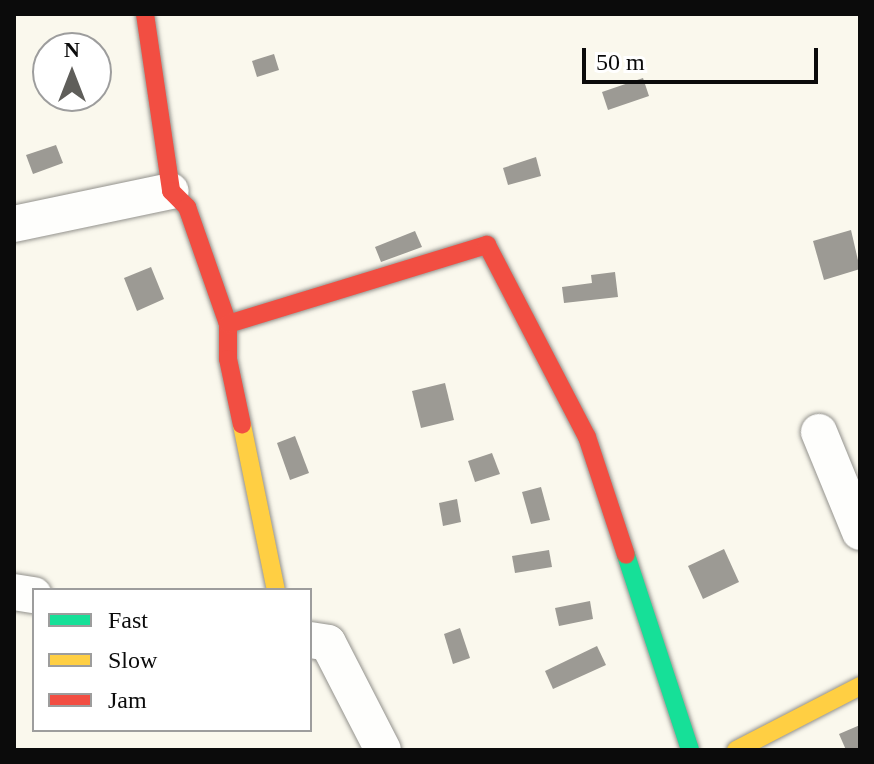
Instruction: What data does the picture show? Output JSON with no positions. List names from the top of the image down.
{
  "legend": ["Fast", "Slow", "Jam"],
  "scale_bar": "50 m",
  "north": "top"
}
